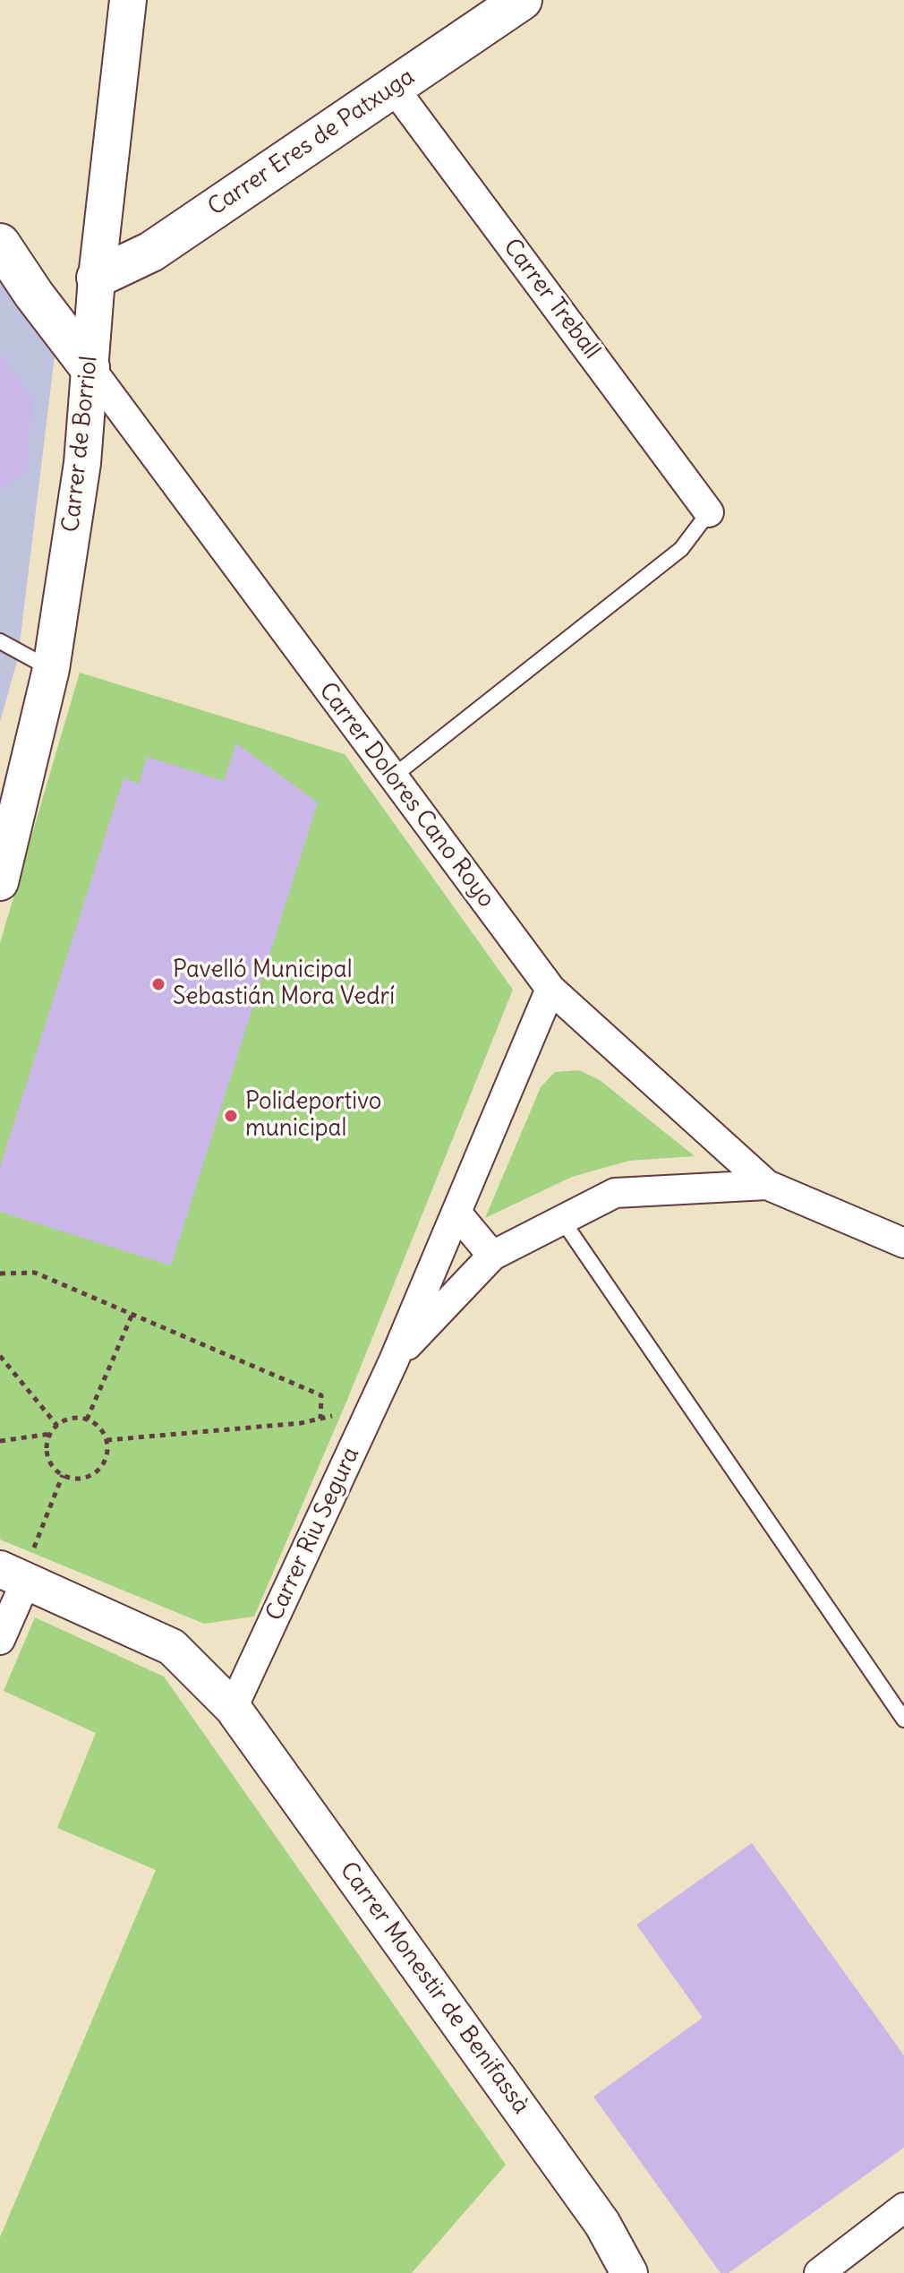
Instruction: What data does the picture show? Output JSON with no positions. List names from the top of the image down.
{
  "streets": {
    "main road": ["Carrer Eres de Patxuga"],
    "street": [
      "Carrer Treball",
      "Carrer de Borriol",
      "Carrer Dolores Cano Royo",
      "Carrer Riu Segura",
      "Carrer Monestir de Benifassà"
    ]
  },
  "crossings": [
    ["Carrer Eres de Patxuga", "Carrer Treball"],
    ["Carrer Eres de Patxuga", "Carrer de Borriol"],
    ["Carrer de Borriol", "Carrer Dolores Cano Royo"],
    ["Carrer Dolores Cano Royo", "Carrer Riu Segura"],
    ["Carrer Riu Segura", "Carrer Monestir de Benifassà"]
  ],
  "places": ["Pavelló Municipal Sebastián Mora Vedrí", "Polideportivo municipal"]
}
